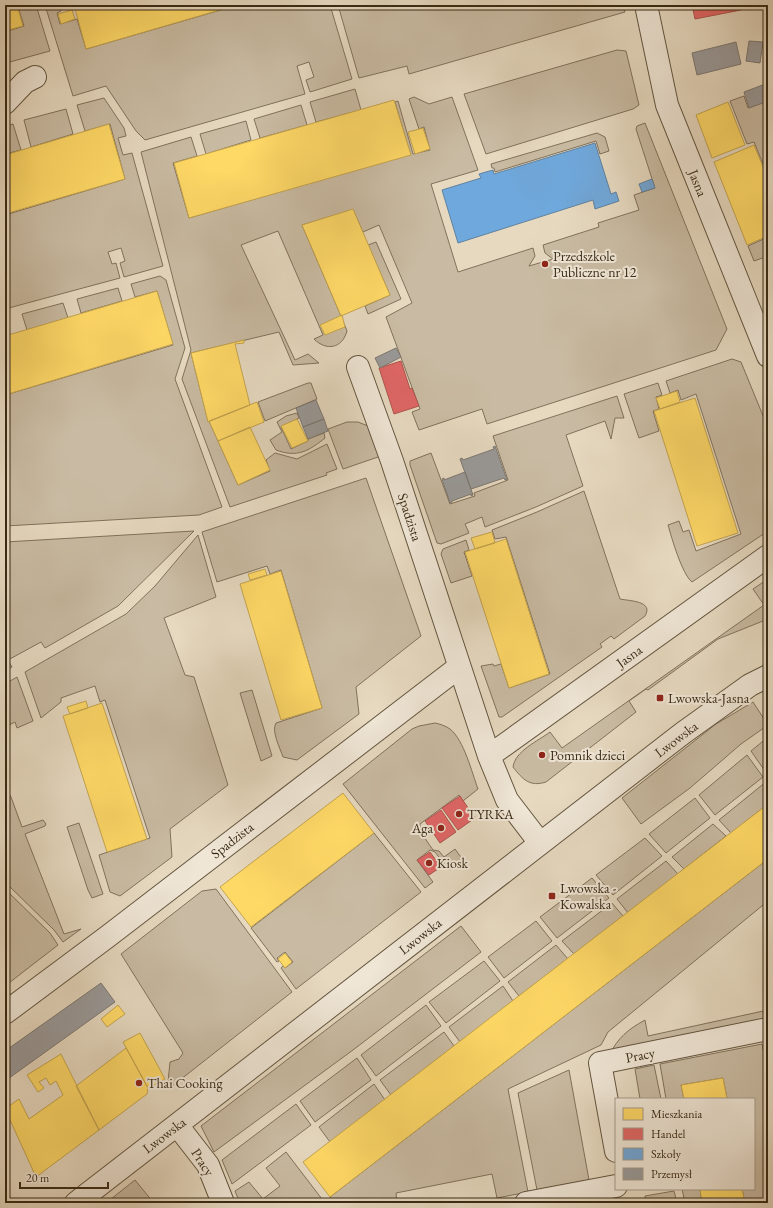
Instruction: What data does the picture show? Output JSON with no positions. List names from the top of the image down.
{
  "streets": {
    "street": [
      "Jasna",
      "Spadzista",
      "Lwowska",
      "Pracy"
    ]
  },
  "crossings": [
    ["Jasna", "Spadzista"],
    ["Spadzista", "Lwowska"],
    ["Lwowska", "Pracy"]
  ],
  "places": {
    "other": [
      "Przedszkole Publiczne nr 12",
      "Pomnik dzieci",
      "TYRKA",
      "Aga",
      "Kiosk",
      "Thai Cooking"
    ],
    "transit": ["Lwowska-Jasna", "Lwowska - Kowalska"]
  },
  "legend": [
    "Mieszkania",
    "Handel",
    "Szkoły",
    "Przemysł"
  ],
  "scale_bar": "20 m"
}
